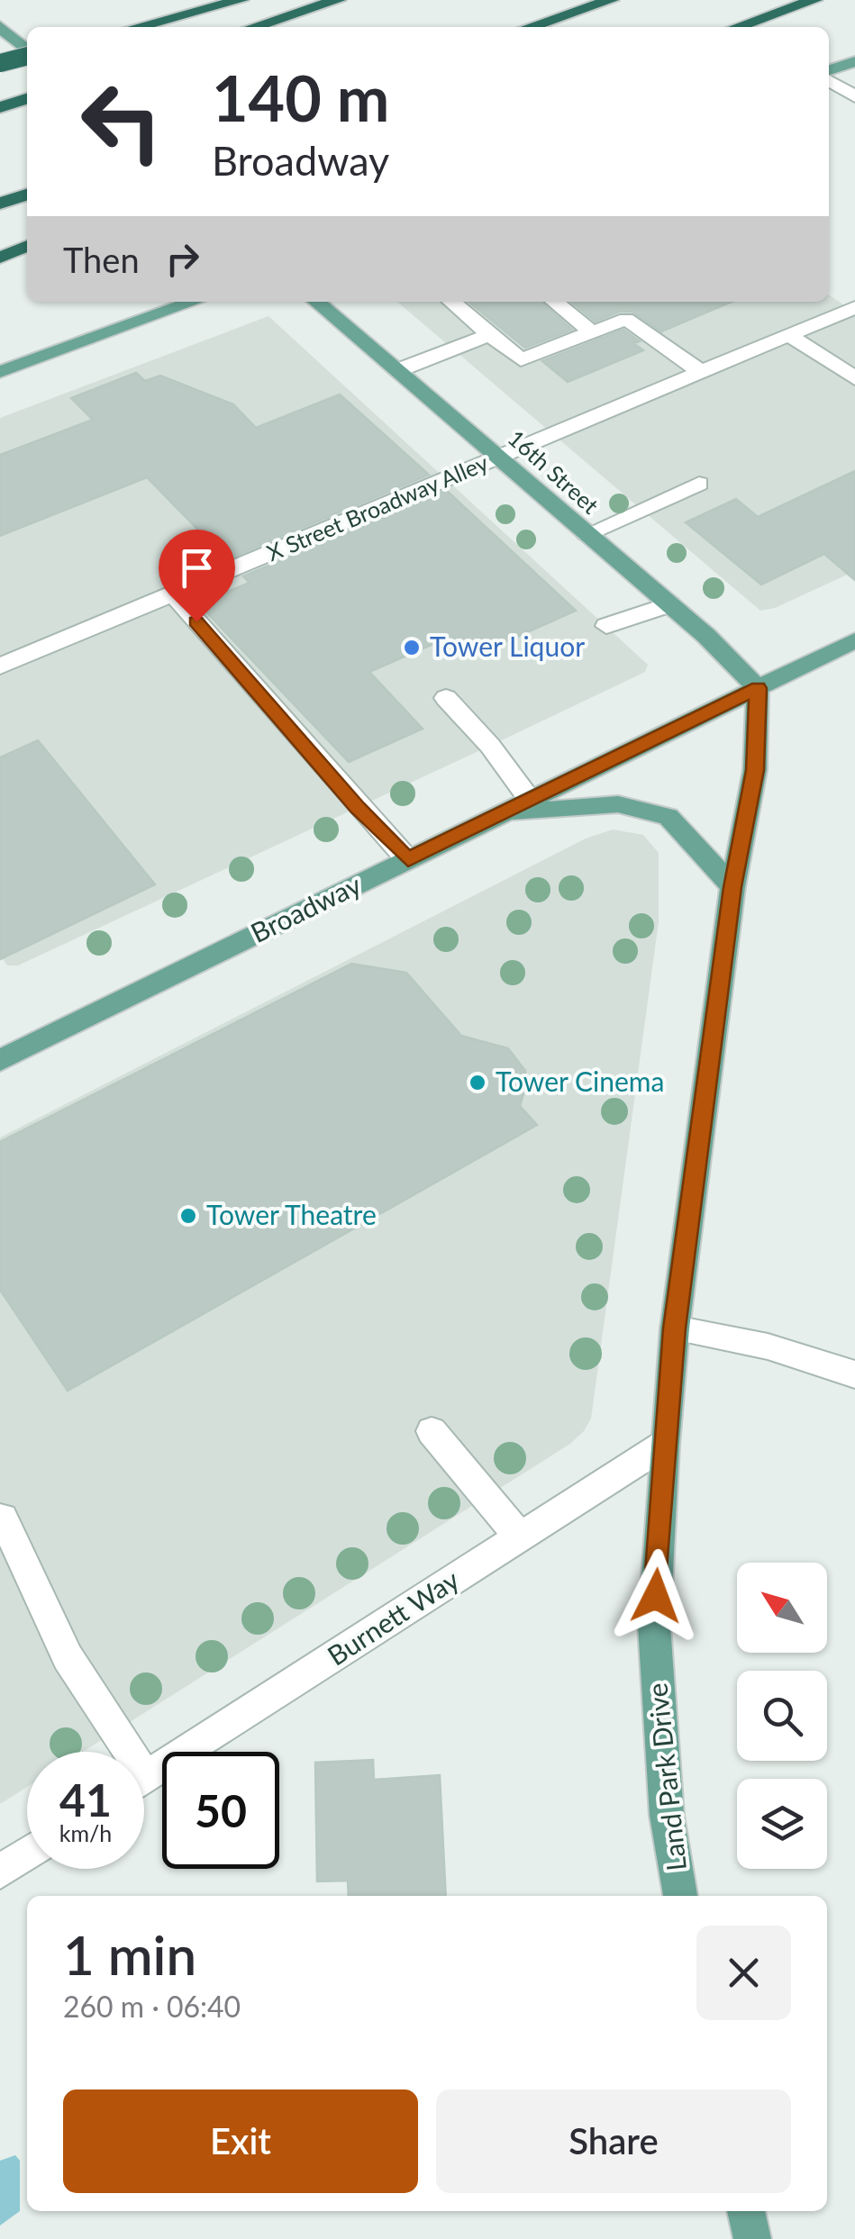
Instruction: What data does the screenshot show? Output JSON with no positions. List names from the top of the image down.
{
  "streets": {
    "main road": ["16th Street", "Broadway", "Land Park Drive"],
    "street": ["X Street Broadway Alley", "Burnett Way"]
  },
  "crossings": [
    ["16th Street", "X Street Broadway Alley"],
    ["16th Street", "Broadway"],
    ["16th Street", "Land Park Drive"],
    ["Broadway", "Land Park Drive"],
    ["Burnett Way", "Land Park Drive"]
  ],
  "places": ["Tower Liquor", "Tower Cinema", "Tower Theatre"],
  "north": "top left",
  "page": {
    "turn": ["140 m", "Broadway"],
    "then": "Then",
    "speed": "41 km/h",
    "limit": "50",
    "heading": ["1 min", "260 m · 06:40"],
    "buttons": ["Exit", "Share"]
  }
}
